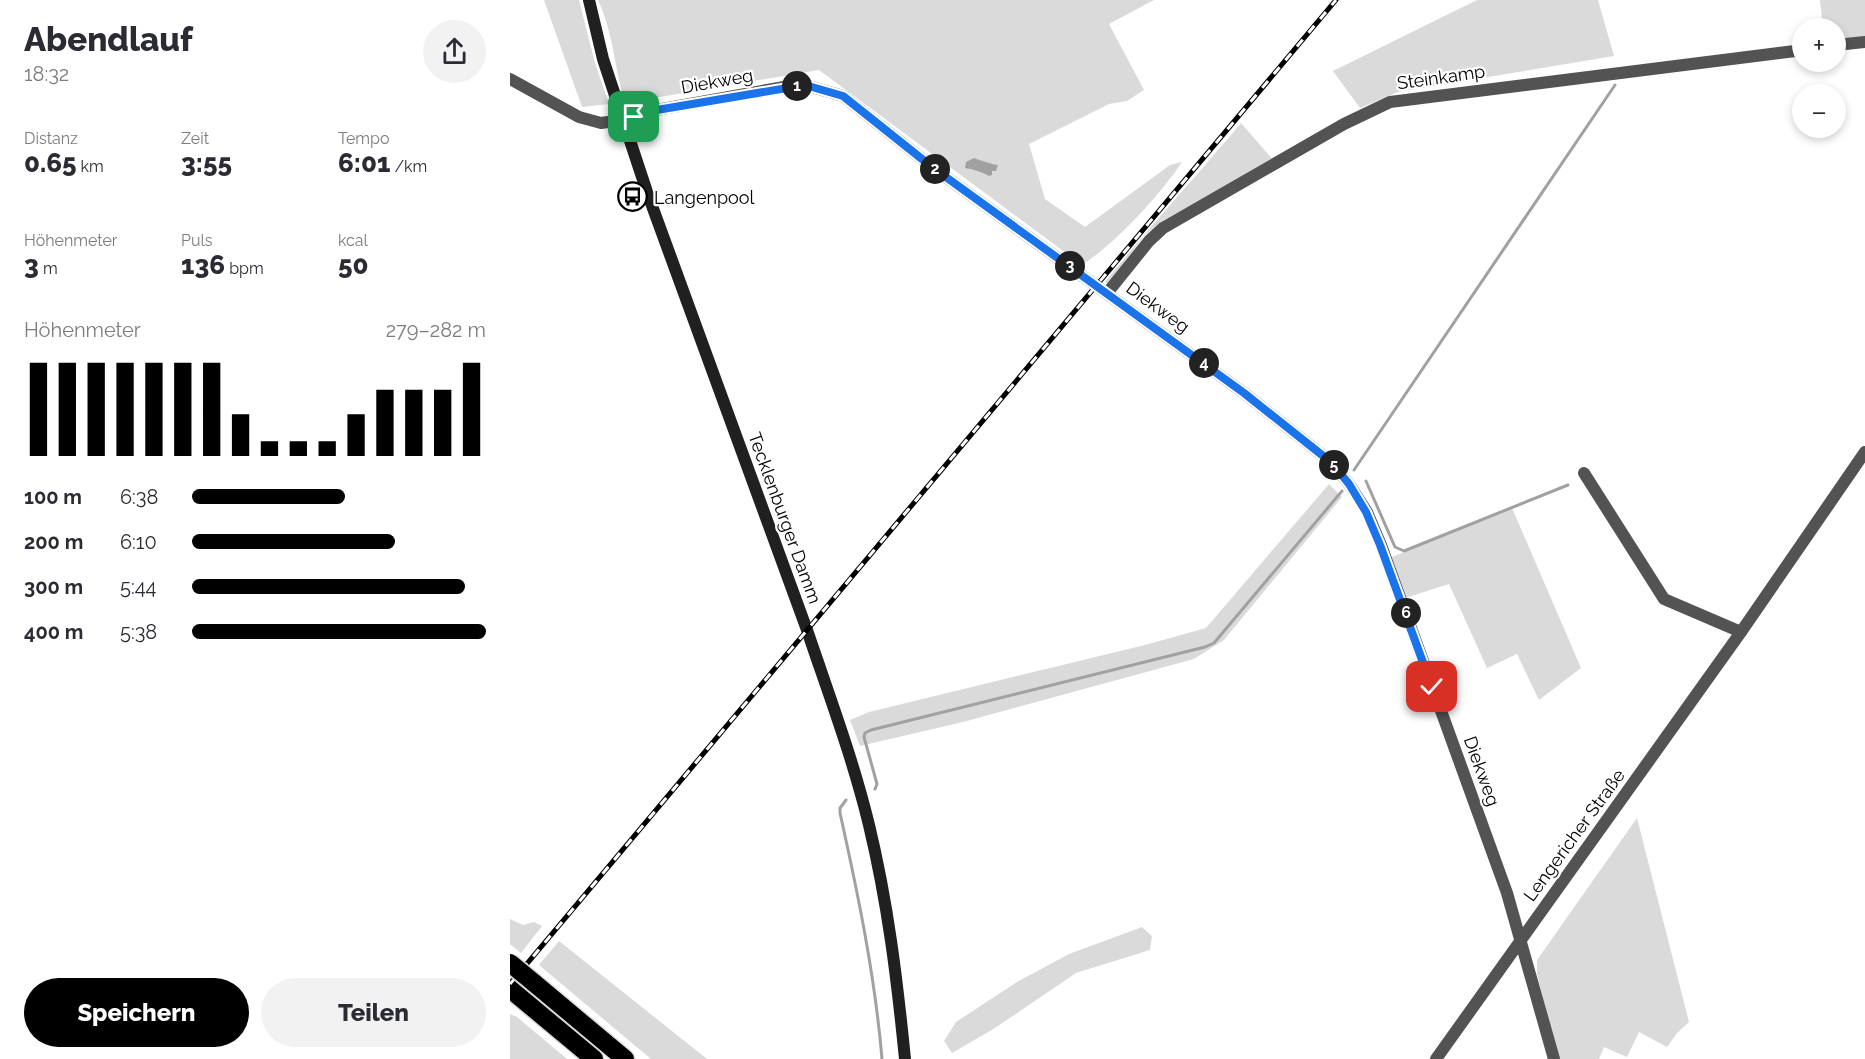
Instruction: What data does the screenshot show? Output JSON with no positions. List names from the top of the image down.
{
  "streets": {
    "main road": ["Tecklenburger Damm"],
    "street": ["Steinkamp", "Diekweg", "Lengericher Straße"]
  },
  "crossings": [
    ["Steinkamp", "Diekweg"],
    ["Diekweg", "Tecklenburger Damm"],
    ["Diekweg", "Lengericher Straße"]
  ],
  "places": {
    "bus stop": ["Langenpool"]
  },
  "page": {
    "heading": ["Abendlauf", "18:32"],
    "map_buttons": ["+", "−"],
    "pins": [
      "1",
      "2",
      "3",
      "4",
      "5",
      "6"
    ],
    "stats": [
      ["Distanz", "0.65 km"],
      ["Zeit", "3:55"],
      ["Tempo", "6:01 /km"],
      ["Höhenmeter", "3 m"],
      ["Puls", "136 bpm"],
      ["kcal", "50"]
    ],
    "chart": ["Höhenmeter", "279–282 m"],
    "list": [
      {
        "name": "100 m",
        "note": "6:38"
      },
      {
        "name": "200 m",
        "note": "6:10"
      },
      {
        "name": "300 m",
        "note": "5:44"
      },
      {
        "name": "400 m",
        "note": "5:38"
      }
    ],
    "buttons": ["Speichern", "Teilen"]
  }
}
